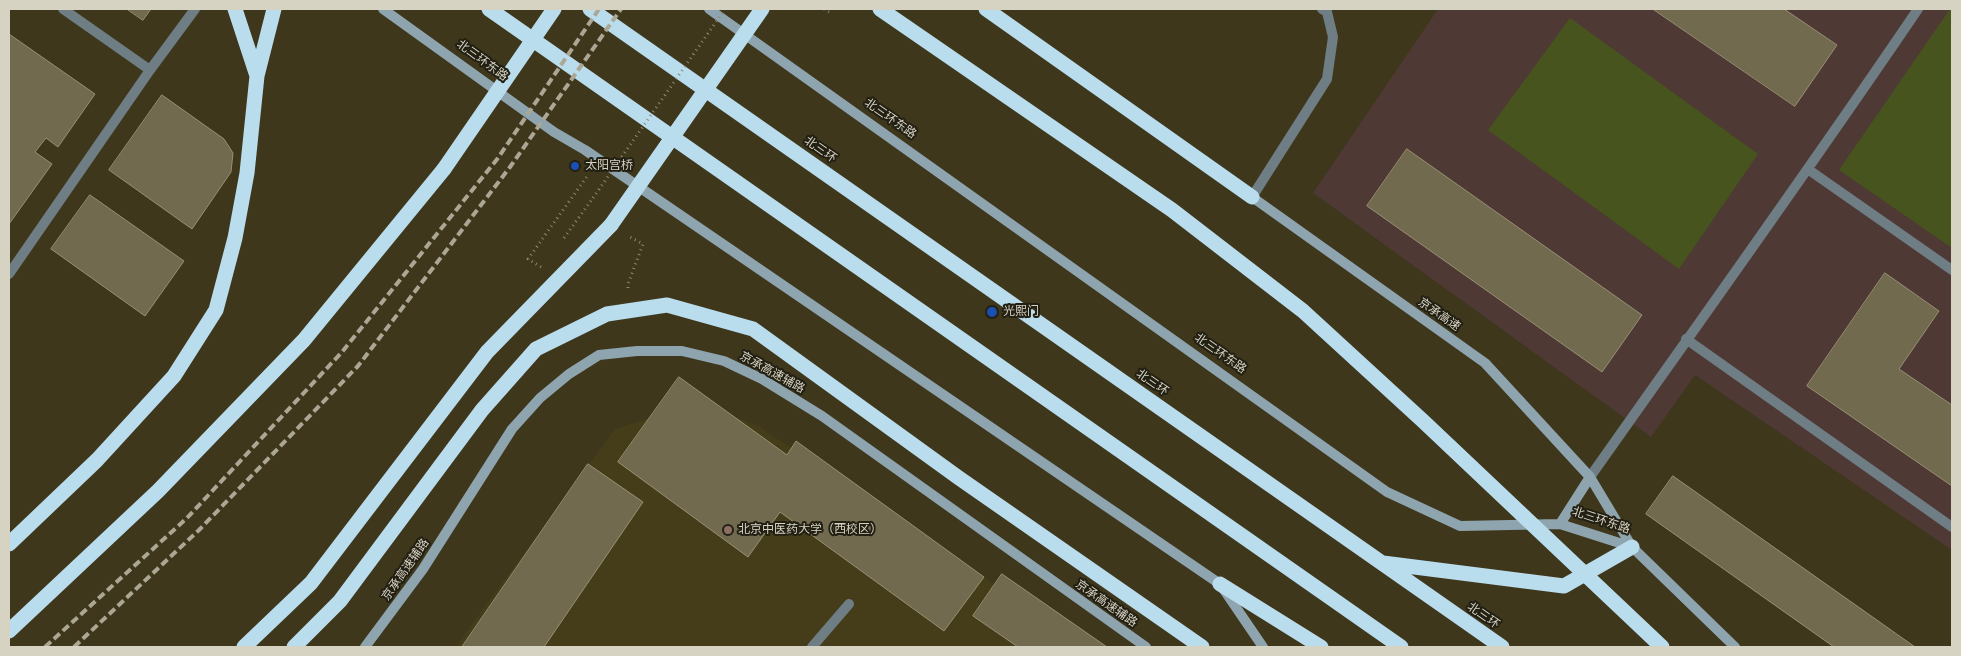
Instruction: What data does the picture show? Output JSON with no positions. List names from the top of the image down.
{
  "streets": {
    "highway": ["北三环"],
    "street": ["北三环东路", "京承高速", "京承高速辅路"]
  },
  "crossings": [
    ["北三环东路", "京承高速"]
  ],
  "places": ["太阳宫桥", "光熙门", "北京中医药大学（西校区）"]
}
